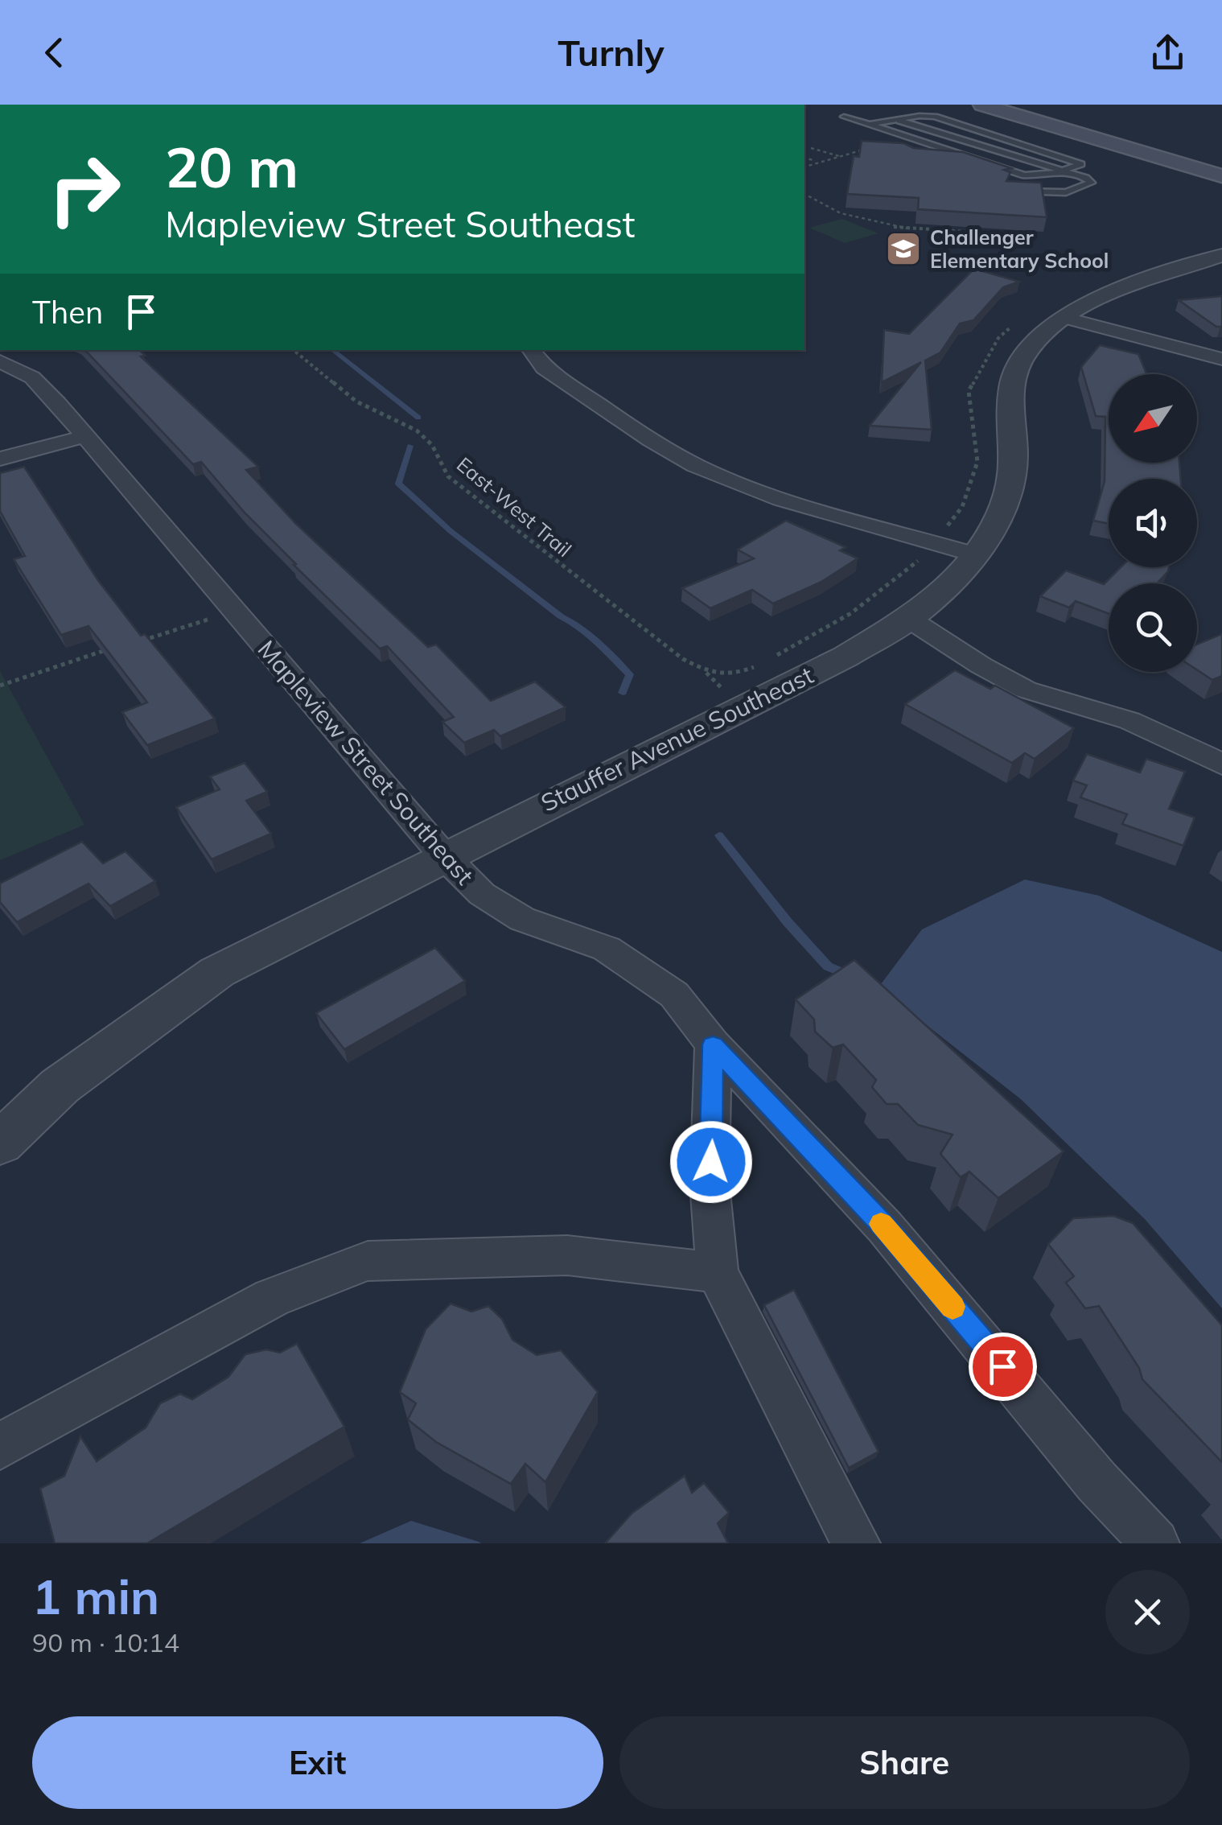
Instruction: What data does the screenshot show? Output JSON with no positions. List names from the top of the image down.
{
  "streets": {
    "street": ["Stauffer Avenue Southeast", "Mapleview Street Southeast"],
    "path": ["East-West Trail"]
  },
  "crossings": [
    ["Stauffer Avenue Southeast", "Mapleview Street Southeast"]
  ],
  "places": {
    "school or university": ["Challenger Elementary School"]
  },
  "north": "bottom left",
  "page": {
    "header": "Turnly",
    "turn": ["20 m", "Mapleview Street Southeast"],
    "then": "Then",
    "heading": ["1 min", "90 m · 10:14"],
    "buttons": ["Exit", "Share"]
  }
}
